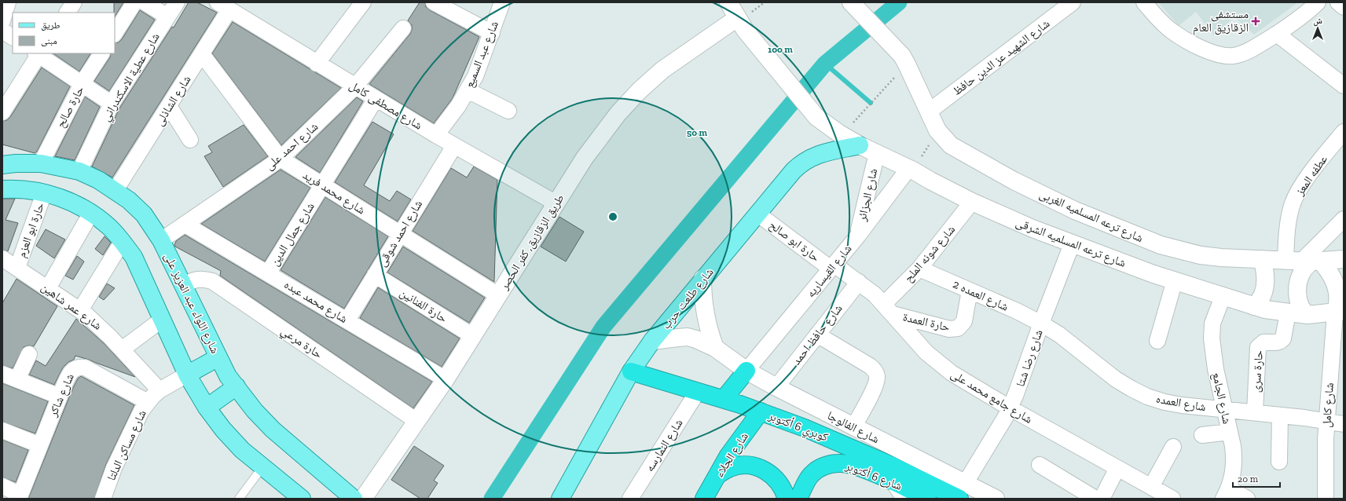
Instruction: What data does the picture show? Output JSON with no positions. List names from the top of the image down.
{
  "streets": {
    "highway": ["كوبري 6 أكتوبر", "شارع الجلاء", "شارع 6 أكتوبر"],
    "main road": ["شارع طلعت حرب", "شارع اللواء عبد العزيز على"],
    "street": [
      "شارع عبد السميع",
      "شارع الشهيد عز الدين حافظ",
      "شارع عطية الاسكندراني",
      "شارع الشاذلى",
      "شارع مصطفى كامل",
      "حارة صالح",
      "شارع احمد على",
      "عطفه المعز",
      "شارع محمد فريد",
      "شارع الجزائر",
      "شارع ترعه المسلميه الغربى",
      "حارة ابو العزم",
      "شارع احمد شوقى",
      "شارع جمال الدين",
      "حارة ابو صالح",
      "طريق الزقازيق, كفر الحصر",
      "شارع ترعه المسلميه الشرقى",
      "شارع شونه الملح",
      "شارع القيساريه",
      "شارع العمده 2",
      "شارع محمد عبده",
      "حارة الفنانين",
      "شارع عمر شاهين",
      "حارة العمدة",
      "شارع حافظ احمد",
      "حارة مرعي",
      "شارع رضا شتا",
      "حارة سرى",
      "شارع شاكر",
      "شارع جامع محمد على",
      "شارع الجامع",
      "شارع العمده",
      "شارع كامل",
      "شارع الفالوجا",
      "شارع مساكن الدلتا",
      "شارع النمارسه"
    ]
  },
  "crossings": [
    ["شارع عبد السميع", "شارع مصطفى كامل"],
    ["شارع الشهيد عز الدين حافظ", "شارع ترعه المسلميه الغربى"],
    ["شارع عطية الاسكندراني", "شارع اللواء عبد العزيز على"],
    ["شارع الشاذلى", "شارع مصطفى كامل"],
    ["شارع الشاذلى", "شارع محمد فريد"],
    ["شارع الشاذلى", "شارع اللواء عبد العزيز على"],
    ["شارع مصطفى كامل", "شارع احمد على"],
    ["شارع مصطفى كامل", "شارع احمد شوقى"],
    ["شارع مصطفى كامل", "شارع جمال الدين"],
    ["شارع مصطفى كامل", "طريق الزقازيق, كفر الحصر"],
    ["حارة صالح", "شارع اللواء عبد العزيز على"],
    ["شارع احمد على", "شارع محمد فريد"],
    ["شارع احمد على", "شارع محمد عبده"],
    ["شارع احمد على", "شارع اللواء عبد العزيز على"],
    ["عطفه المعز", "شارع ترعه المسلميه الغربى"],
    ["شارع محمد فريد", "شارع احمد شوقى"],
    ["شارع محمد فريد", "شارع جمال الدين"],
    ["شارع محمد فريد", "طريق الزقازيق, كفر الحصر"],
    ["شارع الجزائر", "شارع ترعه المسلميه الشرقى"],
    ["شارع الجزائر", "شارع القيساريه"],
    ["حارة ابو العزم", "شارع عمر شاهين"],
    ["شارع احمد شوقى", "شارع محمد عبده"],
    ["شارع احمد شوقى", "حارة الفنانين"],
    ["شارع جمال الدين", "شارع محمد عبده"],
    ["حارة ابو صالح", "شارع القيساريه"],
    ["حارة ابو صالح", "شارع طلعت حرب"],
    ["حارة ابو صالح", "شارع جامع محمد على"],
    ["طريق الزقازيق, كفر الحصر", "شارع ترعه المسلميه الشرقى"],
    ["طريق الزقازيق, كفر الحصر", "شارع محمد عبده"],
    ["طريق الزقازيق, كفر الحصر", "حارة الفنانين"],
    ["طريق الزقازيق, كفر الحصر", "حارة مرعي"],
    ["شارع ترعه المسلميه الشرقى", "شارع شونه الملح"],
    ["شارع ترعه المسلميه الشرقى", "شارع القيساريه"],
    ["شارع ترعه المسلميه الشرقى", "شارع طلعت حرب"],
    ["شارع ترعه المسلميه الشرقى", "شارع رضا شتا"],
    ["شارع ترعه المسلميه الشرقى", "حارة سرى"],
    ["شارع ترعه المسلميه الشرقى", "شارع الجامع"],
    ["شارع ترعه المسلميه الشرقى", "شارع كامل"],
    ["شارع شونه الملح", "شارع العمده 2"],
    ["شارع شونه الملح", "حارة العمدة"],
    ["شارع شونه الملح", "شارع جامع محمد على"],
    ["شارع القيساريه", "شارع جامع محمد على"],
    ["شارع القيساريه", "شارع الفالوجا"],
    ["شارع العمده 2", "حارة العمدة"],
    ["شارع العمده 2", "شارع رضا شتا"],
    ["شارع العمده 2", "شارع العمده"],
    ["شارع طلعت حرب", "كوبري 6 أكتوبر"],
    ["شارع طلعت حرب", "شارع الفالوجا"],
    ["شارع اللواء عبد العزيز على", "حارة مرعي"],
    ["شارع عمر شاهين", "شارع مساكن الدلتا"],
    ["حارة العمدة", "شارع جامع محمد على"],
    ["شارع حافظ احمد", "شارع جامع محمد على"],
    ["شارع حافظ احمد", "شارع الفالوجا"],
    ["شارع رضا شتا", "شارع جامع محمد على"],
    ["شارع رضا شتا", "شارع العمده"],
    ["شارع رضا شتا", "كوبري 6 أكتوبر"],
    ["شارع رضا شتا", "شارع الفالوجا"],
    ["حارة سرى", "شارع العمده"],
    ["شارع شاكر", "شارع مساكن الدلتا"],
    ["شارع الجامع", "شارع العمده"],
    ["شارع العمده", "شارع كامل"],
    ["كوبري 6 أكتوبر", "شارع الفالوجا"],
    ["كوبري 6 أكتوبر", "شارع النمارسه"],
    ["كوبري 6 أكتوبر", "شارع الجلاء"]
  ],
  "places": {
    "health": ["مستشفى الزقازيق العام"]
  },
  "legend": ["طريق", "مبنى"],
  "scale_bar": "20 m",
  "north": "top",
  "rings": ["100 m", "50 m"]
}
